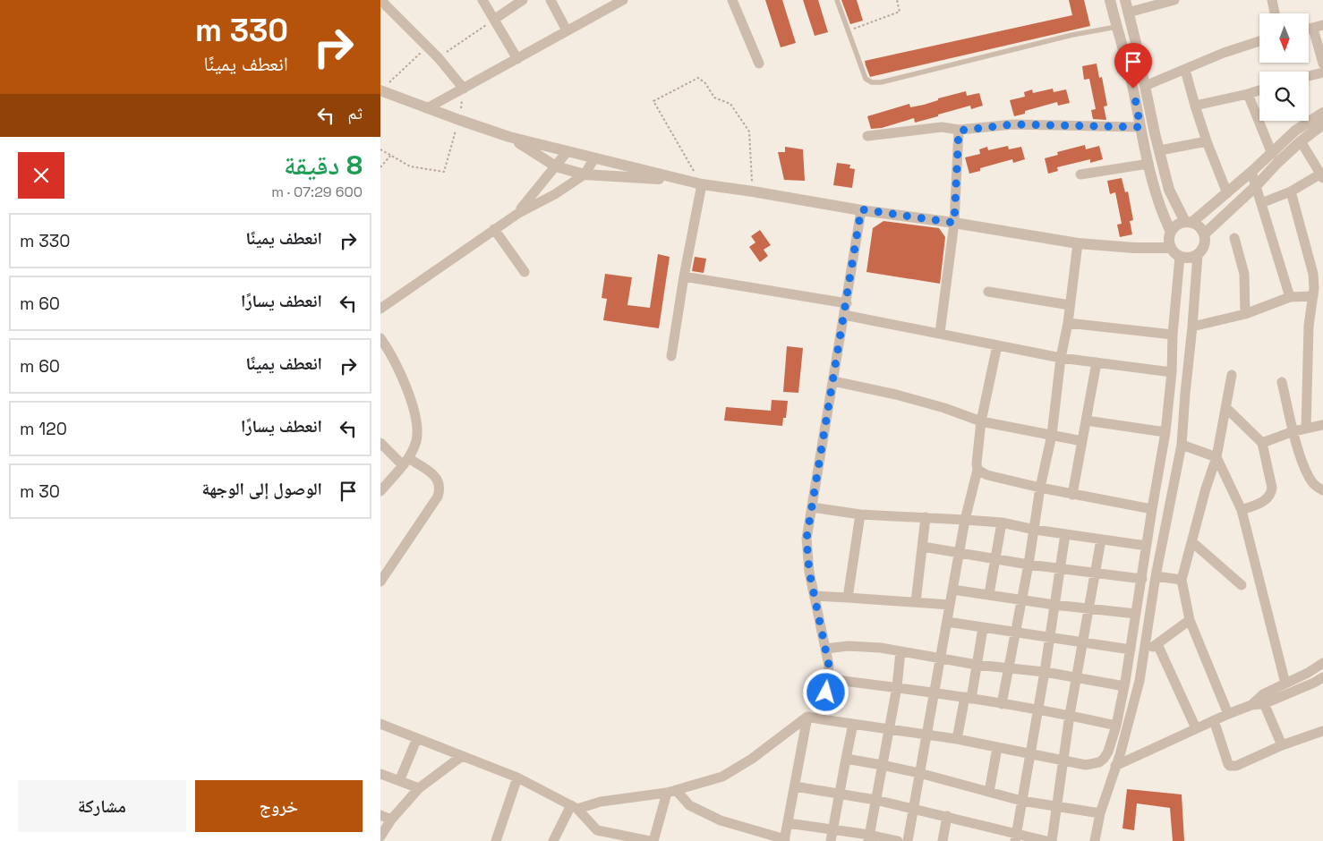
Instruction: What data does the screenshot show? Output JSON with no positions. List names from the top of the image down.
{
  "north": "bottom",
  "page": {
    "turn": ["330 m", "انعطف يمينًا"],
    "then": "ثم",
    "heading": ["8 دقيقة", "600 m · 07:29"],
    "list": [
      {
        "name": "انعطف يمينًا",
        "value": "330 m"
      },
      {
        "name": "انعطف يسارًا",
        "value": "60 m"
      },
      {
        "name": "انعطف يمينًا",
        "value": "60 m"
      },
      {
        "name": "انعطف يسارًا",
        "value": "120 m"
      },
      {
        "name": "الوصول إلى الوجهة",
        "value": "30 m"
      }
    ],
    "buttons": ["خروج", "مشاركة"]
  }
}
